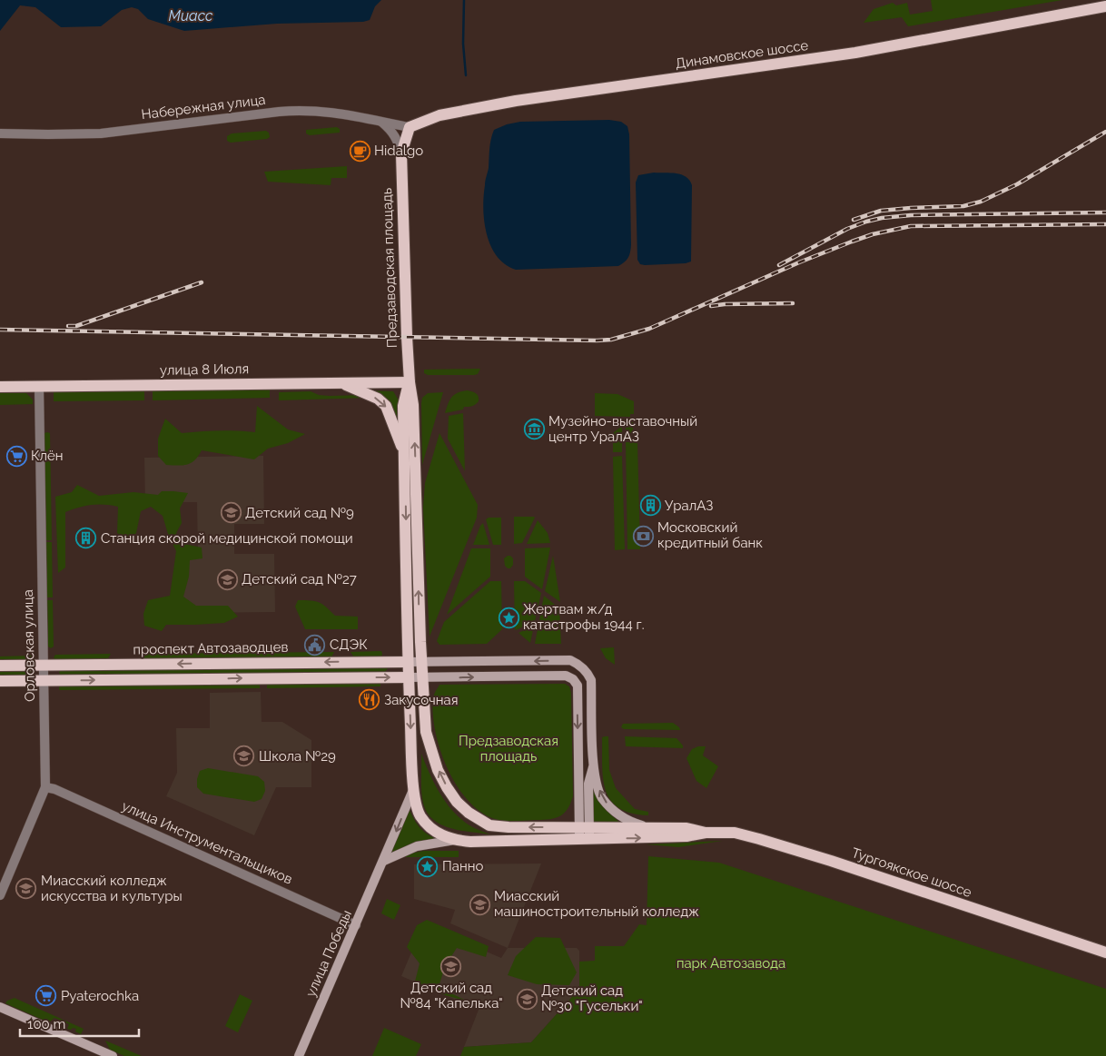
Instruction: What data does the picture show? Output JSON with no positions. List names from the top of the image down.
{
  "streets": {
    "main road": [
      "Динамовское шоссе",
      "Предзаводская площадь",
      "улица 8 Июля",
      "проспект Автозаводцев",
      "Тургоякское шоссе",
      "улица Победы"
    ],
    "street": ["Набережная улица", "Орловская улица", "улица Инструментальщиков"]
  },
  "crossings": [
    ["Динамовское шоссе", "Набережная улица"],
    ["Предзаводская площадь", "улица 8 Июля"],
    ["Предзаводская площадь", "проспект Автозаводцев"],
    ["Предзаводская площадь", "Тургоякское шоссе"],
    ["Предзаводская площадь", "улица Победы"],
    ["улица 8 Июля", "Орловская улица"],
    ["Орловская улица", "проспект Автозаводцев"],
    ["Орловская улица", "улица Инструментальщиков"],
    ["улица Инструментальщиков", "улица Победы"]
  ],
  "water": ["Миасс"],
  "parks": ["Предзаводская площадь", "парк Автозавода"],
  "places": {
    "cafe": ["Hidalgo"],
    "museum": ["Музейно-выставочный центр УралАЗ"],
    "supermarket": ["Клён", "Pyaterochka"],
    "building": ["УралАЗ", "Станция скорой медицинской помощи"],
    "school or university": [
      "Детский сад №9",
      "Детский сад №27",
      "Школа №29",
      "Миасский колледж искусства и культуры",
      "Миасский машиностроительный колледж",
      "Детский сад №84 \"Капелька\"",
      "Детский сад №30 \"Гусельки\""
    ],
    "bank": ["Московский кредитный банк"],
    "place": ["Жертвам ж/д катастрофы 1944 г.", "Панно"],
    "public building": ["СДЭК"],
    "restaurant": ["Закусочная"]
  },
  "scale_bar": "100 m"
}
